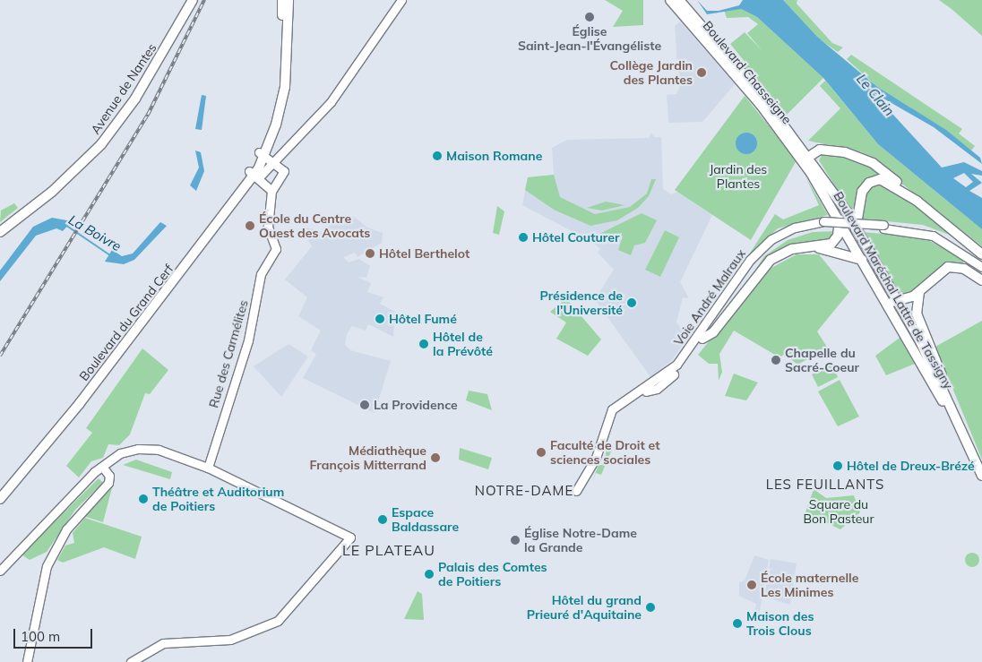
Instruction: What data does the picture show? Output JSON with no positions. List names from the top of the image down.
{
  "streets": {
    "main road": [
      "Boulevard Chasseigne",
      "Avenue de Nantes",
      "Boulevard Maréchal Lattre de Tassigny",
      "Boulevard du Grand Cerf"
    ],
    "street": ["Voie André Malraux", "Rue des Carmélites"]
  },
  "crossings": [
    ["Boulevard Chasseigne", "Boulevard Maréchal Lattre de Tassigny"]
  ],
  "districts": ["LES FEUILLANTS", "NOTRE-DAME", "LE PLATEAU"],
  "water": ["Le Clain", "La Boivre"],
  "parks": ["Jardin des Plantes", "Square du Bon Pasteur"],
  "places": [
    "Église Saint-Jean-l'Évangéliste",
    "Collège Jardin des Plantes",
    "Maison Romane",
    "École du Centre Ouest des Avocats",
    "Hôtel Couturer",
    "Hôtel Berthelot",
    "Présidence de l'Université",
    "Hôtel Fumé",
    "Hôtel de la Prévôté",
    "Chapelle du Sacré-Coeur",
    "La Providence",
    "Faculté de Droit et sciences sociales",
    "Médiathèque François Mitterrand",
    "Hôtel de Dreux-Brézé",
    "Théâtre et Auditorium de Poitiers",
    "Espace Baldassare",
    "Église Notre-Dame la Grande",
    "Palais des Comtes de Poitiers",
    "École maternelle Les Minimes",
    "Hôtel du grand Prieuré d'Aquitaine",
    "Maison des Trois Clous"
  ],
  "scale_bar": "100 m"
}
